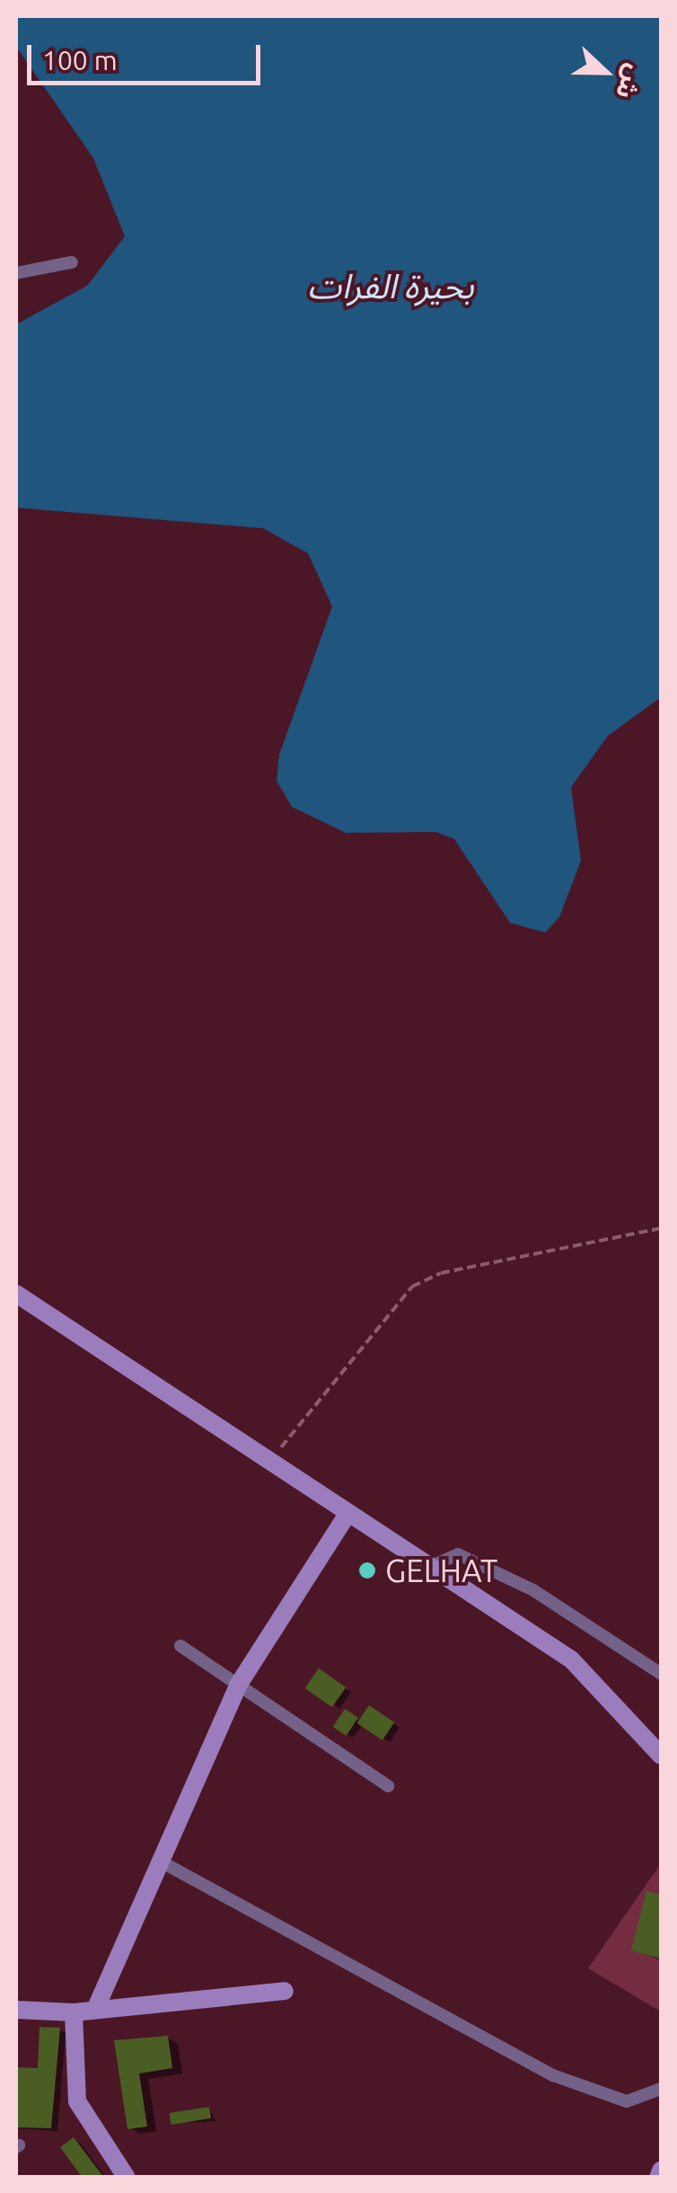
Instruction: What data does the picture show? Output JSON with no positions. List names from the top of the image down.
{
  "water": ["بحيرة الفرات"],
  "places": ["GELHAT"],
  "scale_bar": "100 m",
  "north": "right"
}
